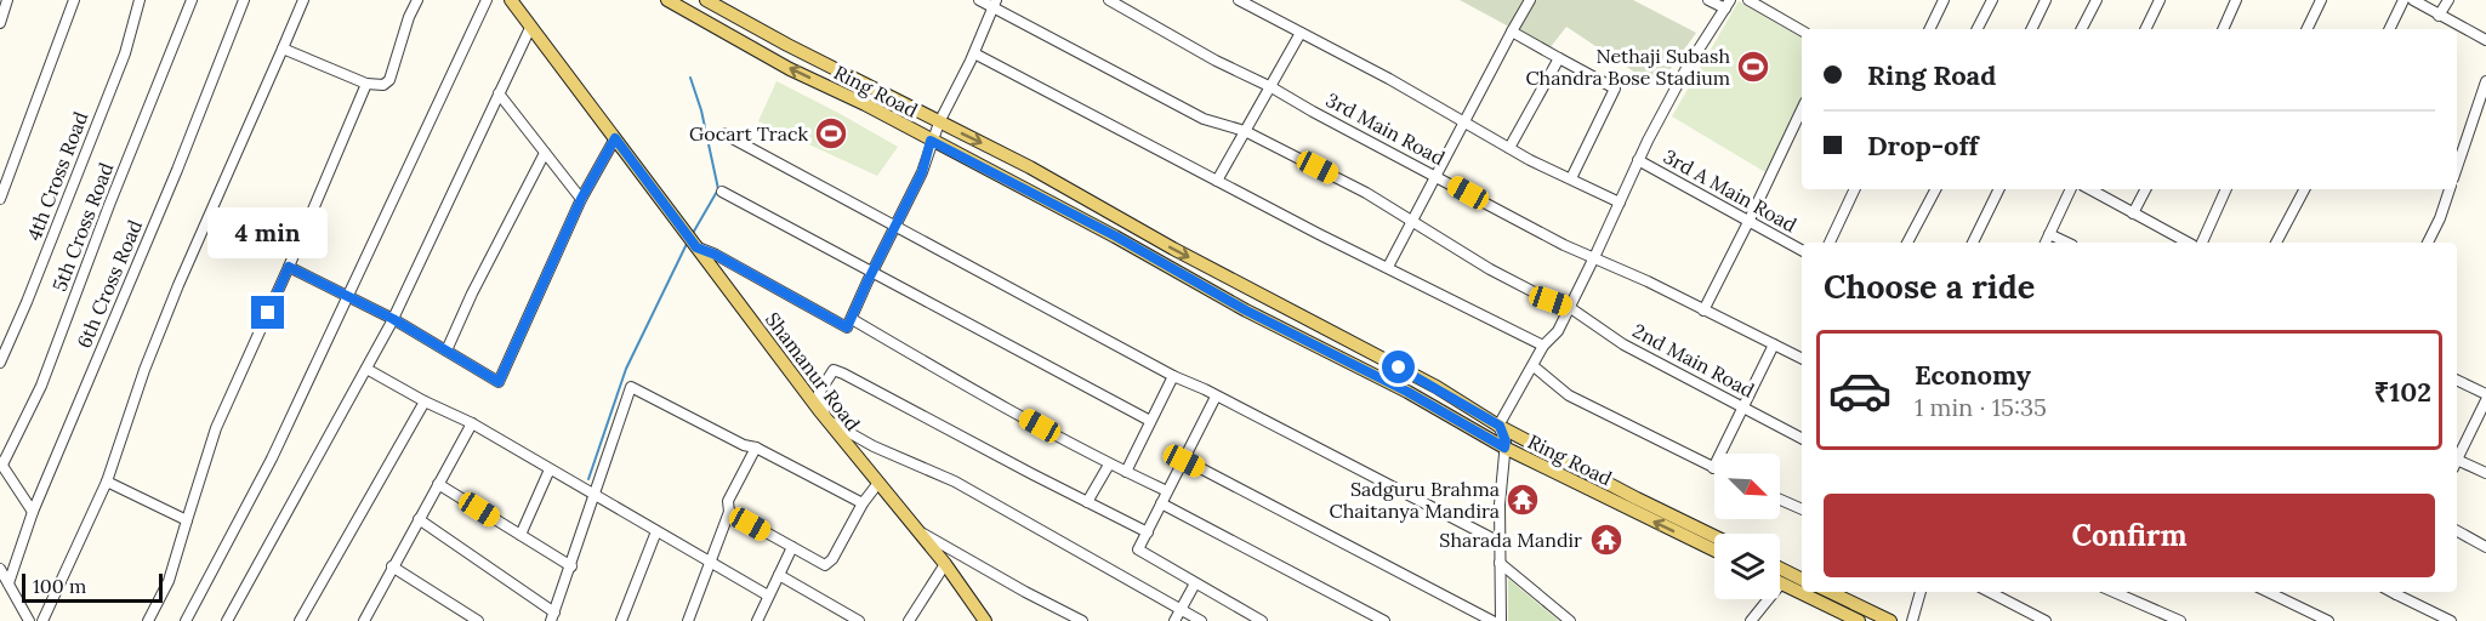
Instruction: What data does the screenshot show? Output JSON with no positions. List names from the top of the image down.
{
  "streets": {
    "main road": ["Ring Road", "Shamanur Road"],
    "street": [
      "3rd Main Road",
      "4th Cross Road",
      "3rd A Main Road",
      "5th Cross Road",
      "6th Cross Road",
      "2nd Main Road"
    ]
  },
  "places": {
    "sports": ["Nethaji Subash Chandra Bose Stadium", "Gocart Track"],
    "temple": ["Sadguru Brahma Chaitanya Mandira", "Sharada Mandir"]
  },
  "scale_bar": "100 m",
  "north": "bottom right",
  "page": {
    "banner": ["Ring Road", "Drop-off"],
    "bubble": "4 min",
    "heading": "Choose a ride",
    "list": [
      {
        "name": "Economy",
        "note": "1 min · 15:35",
        "value": "₹102"
      }
    ],
    "buttons": "Confirm",
    "scale": "100 m"
  }
}
